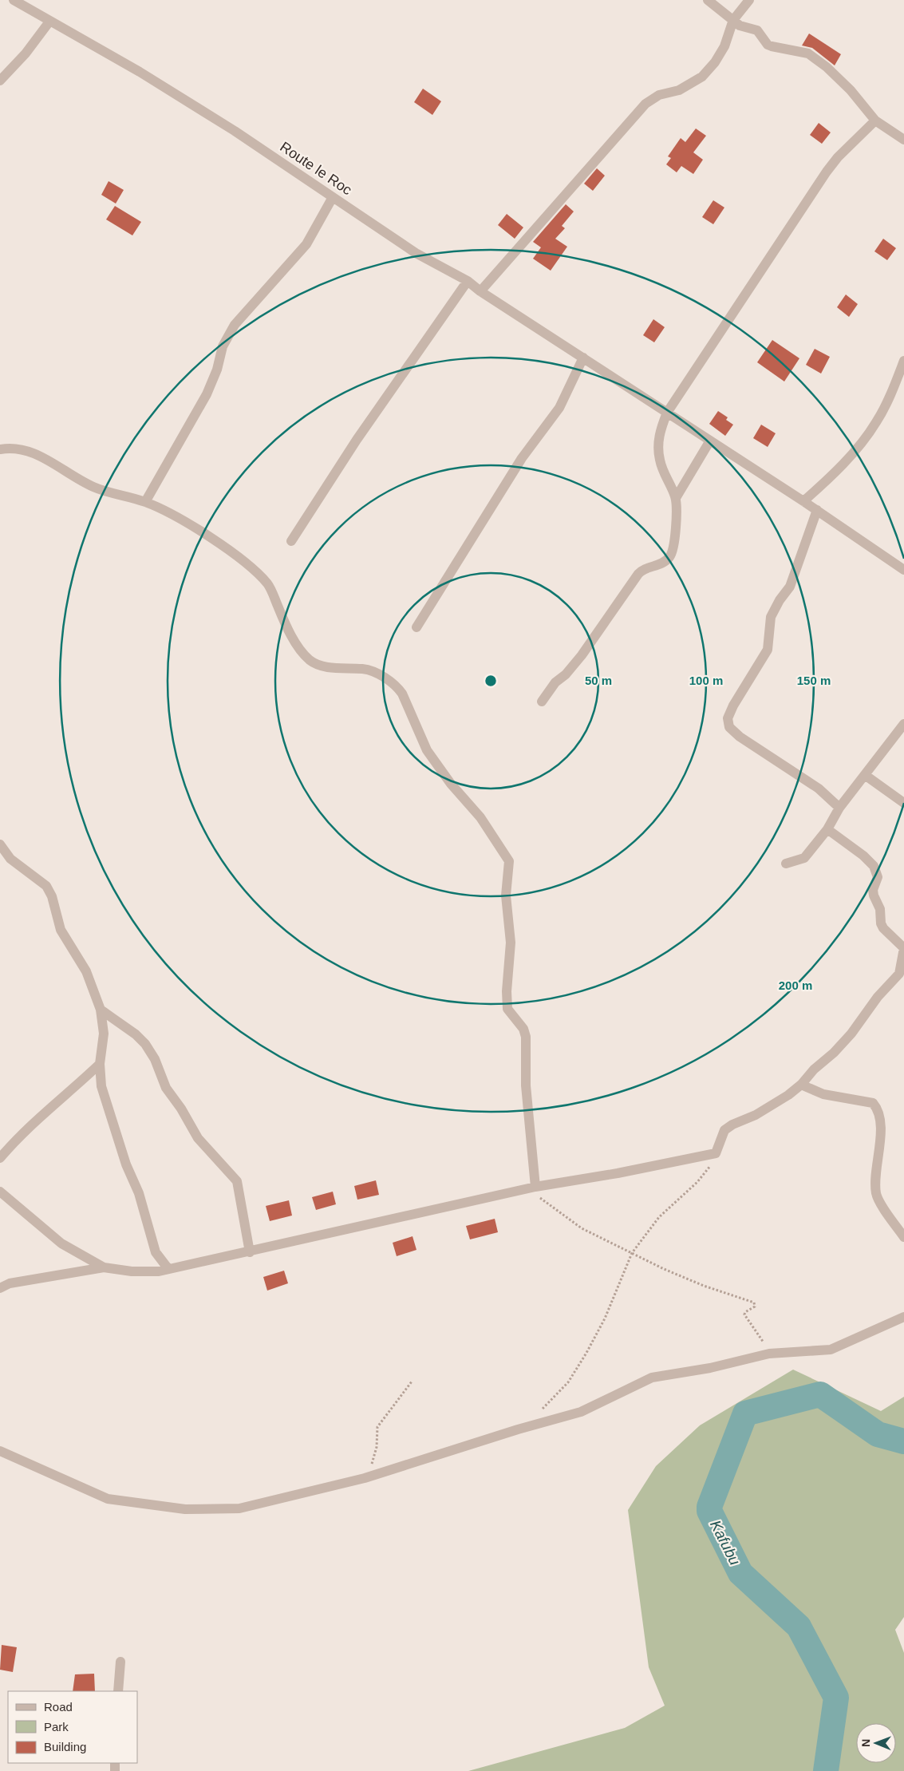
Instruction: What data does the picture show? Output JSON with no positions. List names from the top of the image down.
{
  "streets": {
    "street": ["Route le Roc"]
  },
  "water": ["Kafubu"],
  "legend": ["Road", "Park", "Building"],
  "north": "left",
  "rings": [
    "50 m",
    "100 m",
    "150 m",
    "200 m"
  ]
}
